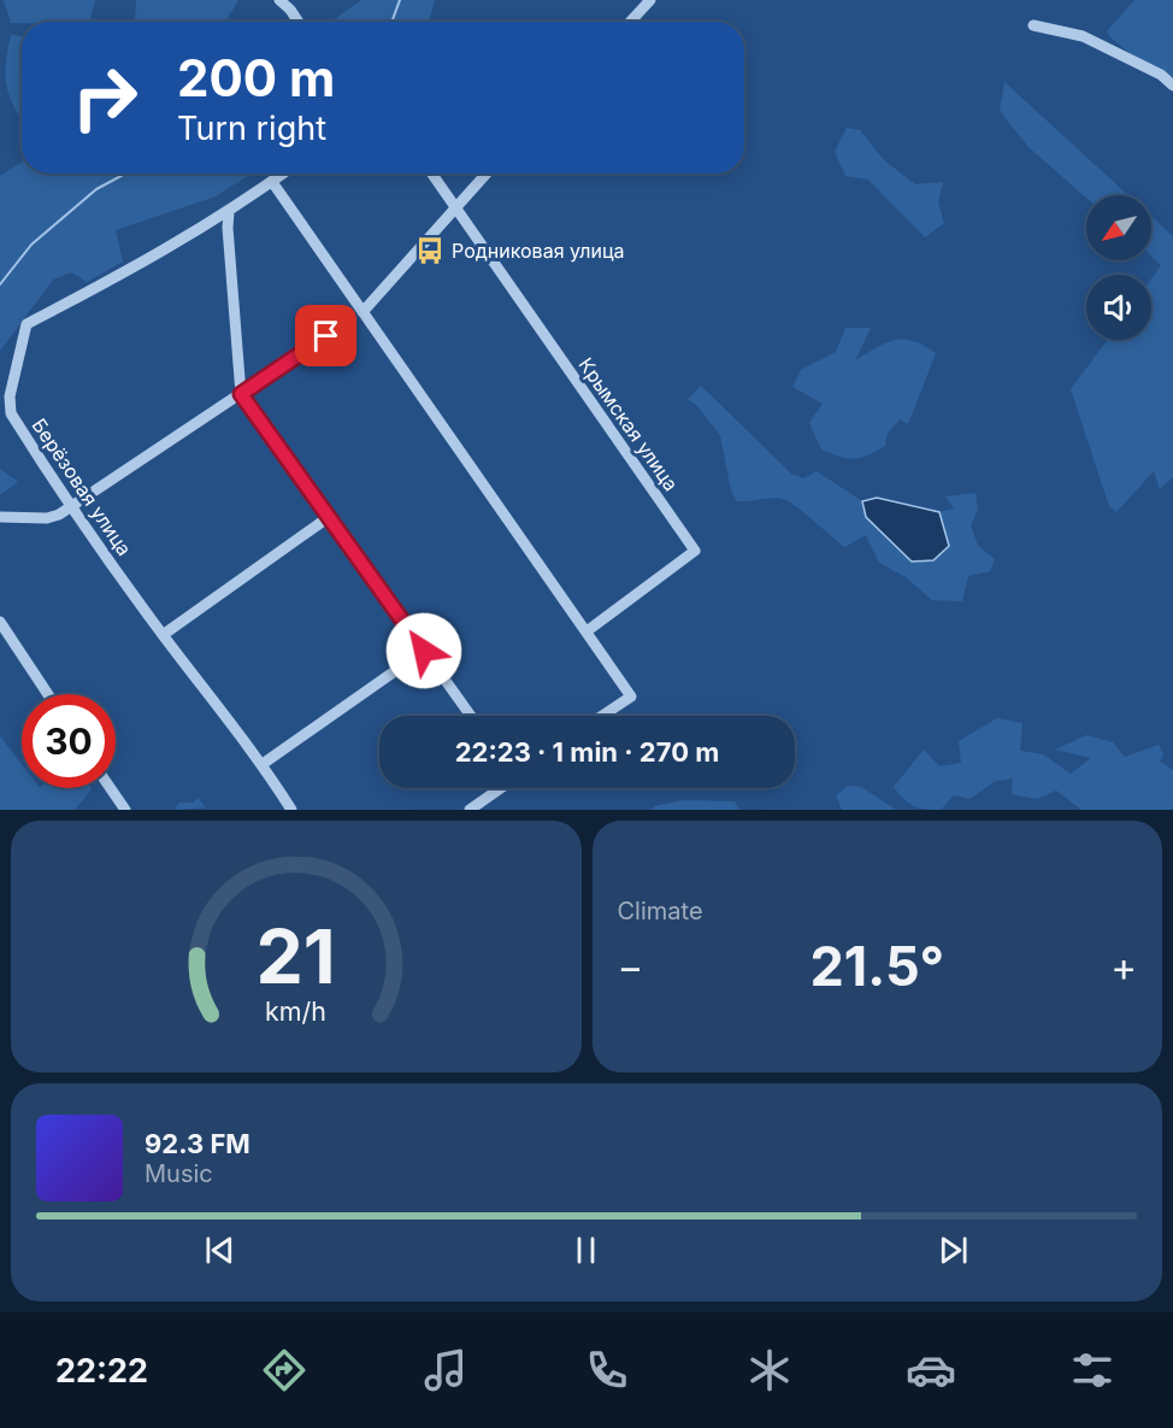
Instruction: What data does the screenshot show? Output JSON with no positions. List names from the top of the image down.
{
  "streets": {
    "street": ["Крымская улица", "Берёзовая улица"]
  },
  "places": {
    "bus stop": ["Родниковая улица"]
  },
  "north": "bottom left",
  "page": {
    "turn": ["200 m", "Turn right"],
    "limit": "30",
    "trip": "22:23 · 1 min · 270 m",
    "tile": "Climate",
    "heat": ["−", "21.5°", "+"],
    "song": ["92.3 FM", "Music"],
    "tabs": "22:22",
    "gauge": ["21", "km/h"]
  }
}
